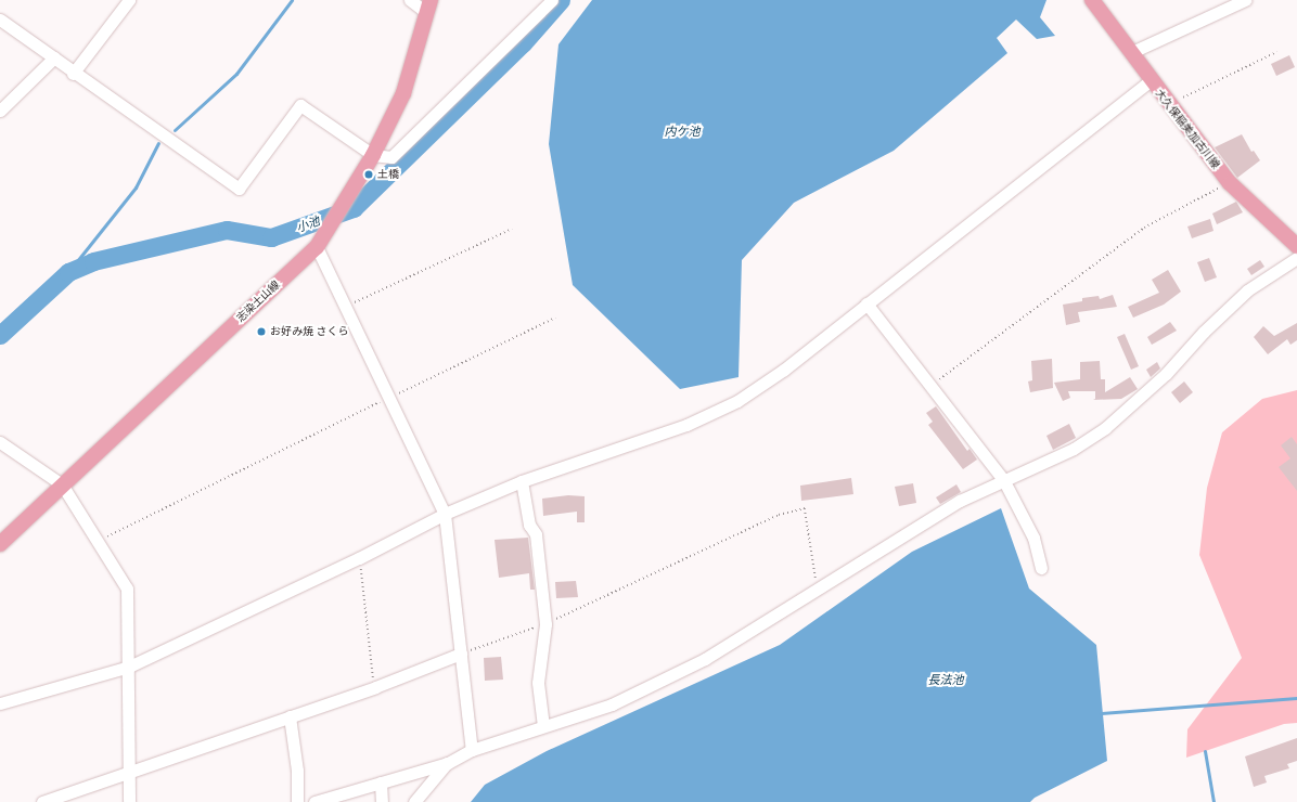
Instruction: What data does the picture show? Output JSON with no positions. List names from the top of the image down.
{
  "streets": {
    "main road": ["大久保稲美加古川線", "志染土山線"]
  },
  "water": ["内ケ池", "小池", "長法池"],
  "places": ["土橋", "お好み焼 さくら"]
}
